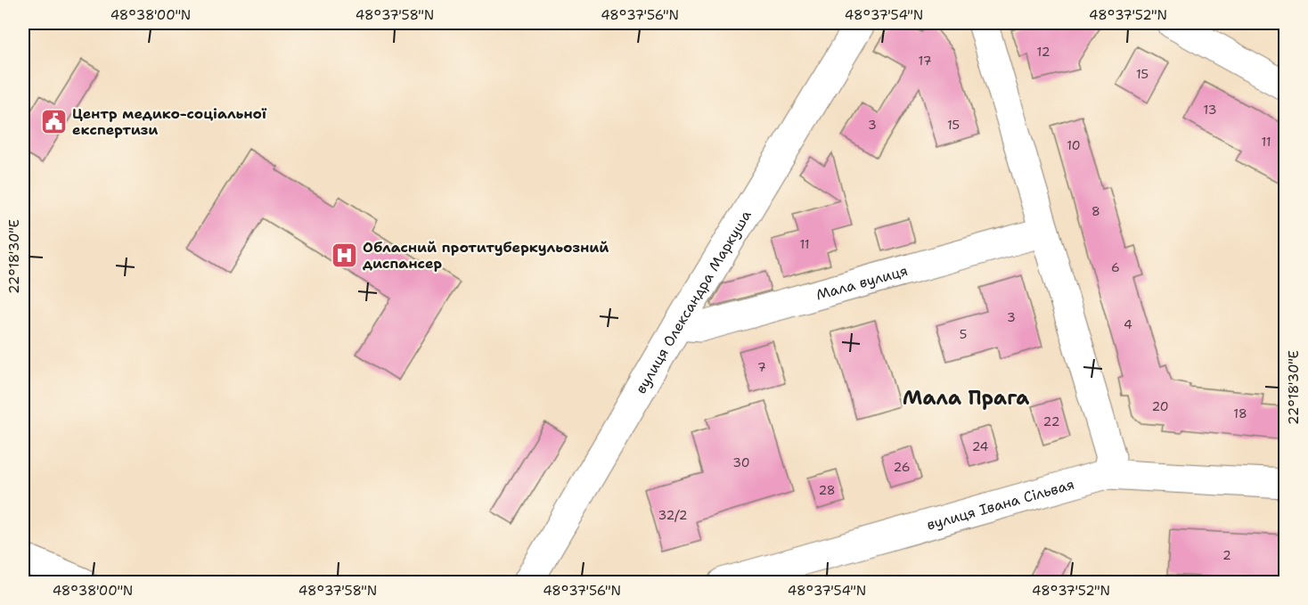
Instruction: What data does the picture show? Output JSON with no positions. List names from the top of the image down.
{
  "streets": {
    "street": ["Мала вулиця", "вулиця Олександра Маркуша", "вулиця Івана Сільвая"]
  },
  "crossings": [
    ["Мала вулиця", "вулиця Олександра Маркуша"]
  ],
  "districts": ["Мала Прага"],
  "places": {
    "public building": ["Центр медико-соціальної експертизи"],
    "hospital": ["Обласний протитуберкульозний диспансер"]
  },
  "house_numbers": [
    "12",
    "17",
    "15",
    "13",
    "3",
    "15",
    "11",
    "10",
    "8",
    "11",
    "6",
    "3",
    "4",
    "5",
    "7",
    "20",
    "18",
    "22",
    "24",
    "30",
    "26",
    "28",
    "32/2",
    "2"
  ],
  "coordinates": [
    "48°38'00\"N",
    "48°37'58\"N",
    "48°37'56\"N",
    "48°37'54\"N",
    "48°37'52\"N",
    "22°18'30\"E"
  ]
}
